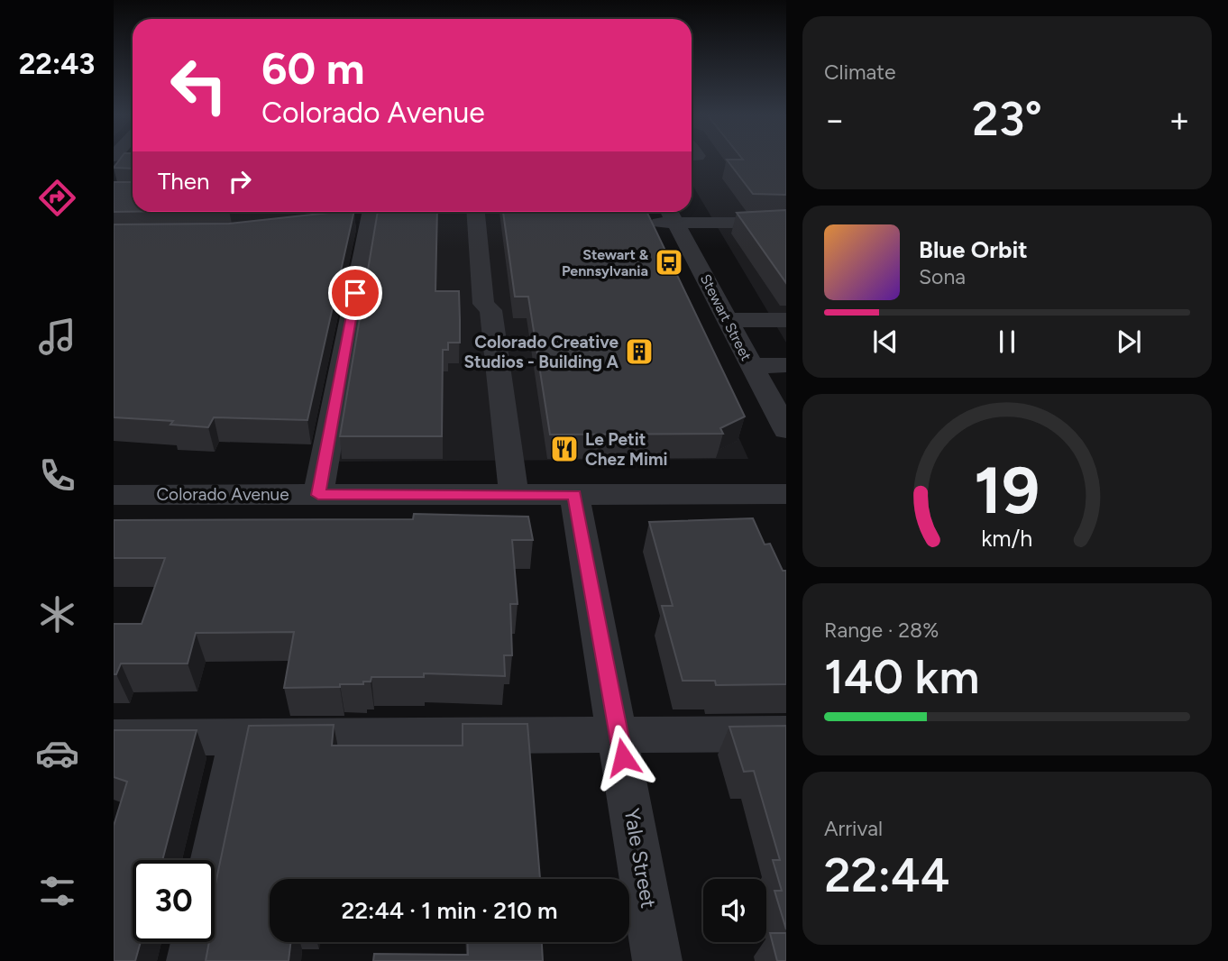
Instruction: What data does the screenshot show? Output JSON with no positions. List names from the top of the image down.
{
  "streets": {
    "street": ["Stewart Street", "Colorado Avenue", "Yale Street"]
  },
  "crossings": [
    ["Colorado Avenue", "Yale Street"]
  ],
  "places": {
    "bus stop": ["Stewart & Pennsylvania"],
    "building": ["Colorado Creative Studios - Building A"],
    "restaurant": ["Le Petit Chez Mimi"]
  },
  "page": {
    "tabs": "22:43",
    "tile": [
      "Climate",
      ["Range · 28%", "140 km"],
      ["Arrival", "22:44"]
    ],
    "turn": ["60 m", "Colorado Avenue"],
    "heat": ["−", "23°", "+"],
    "then": "Then",
    "song": ["Blue Orbit", "Sona"],
    "limit": "30",
    "trip": "22:44 · 1 min · 210 m",
    "gauge": ["19", "km/h"]
  }
}
